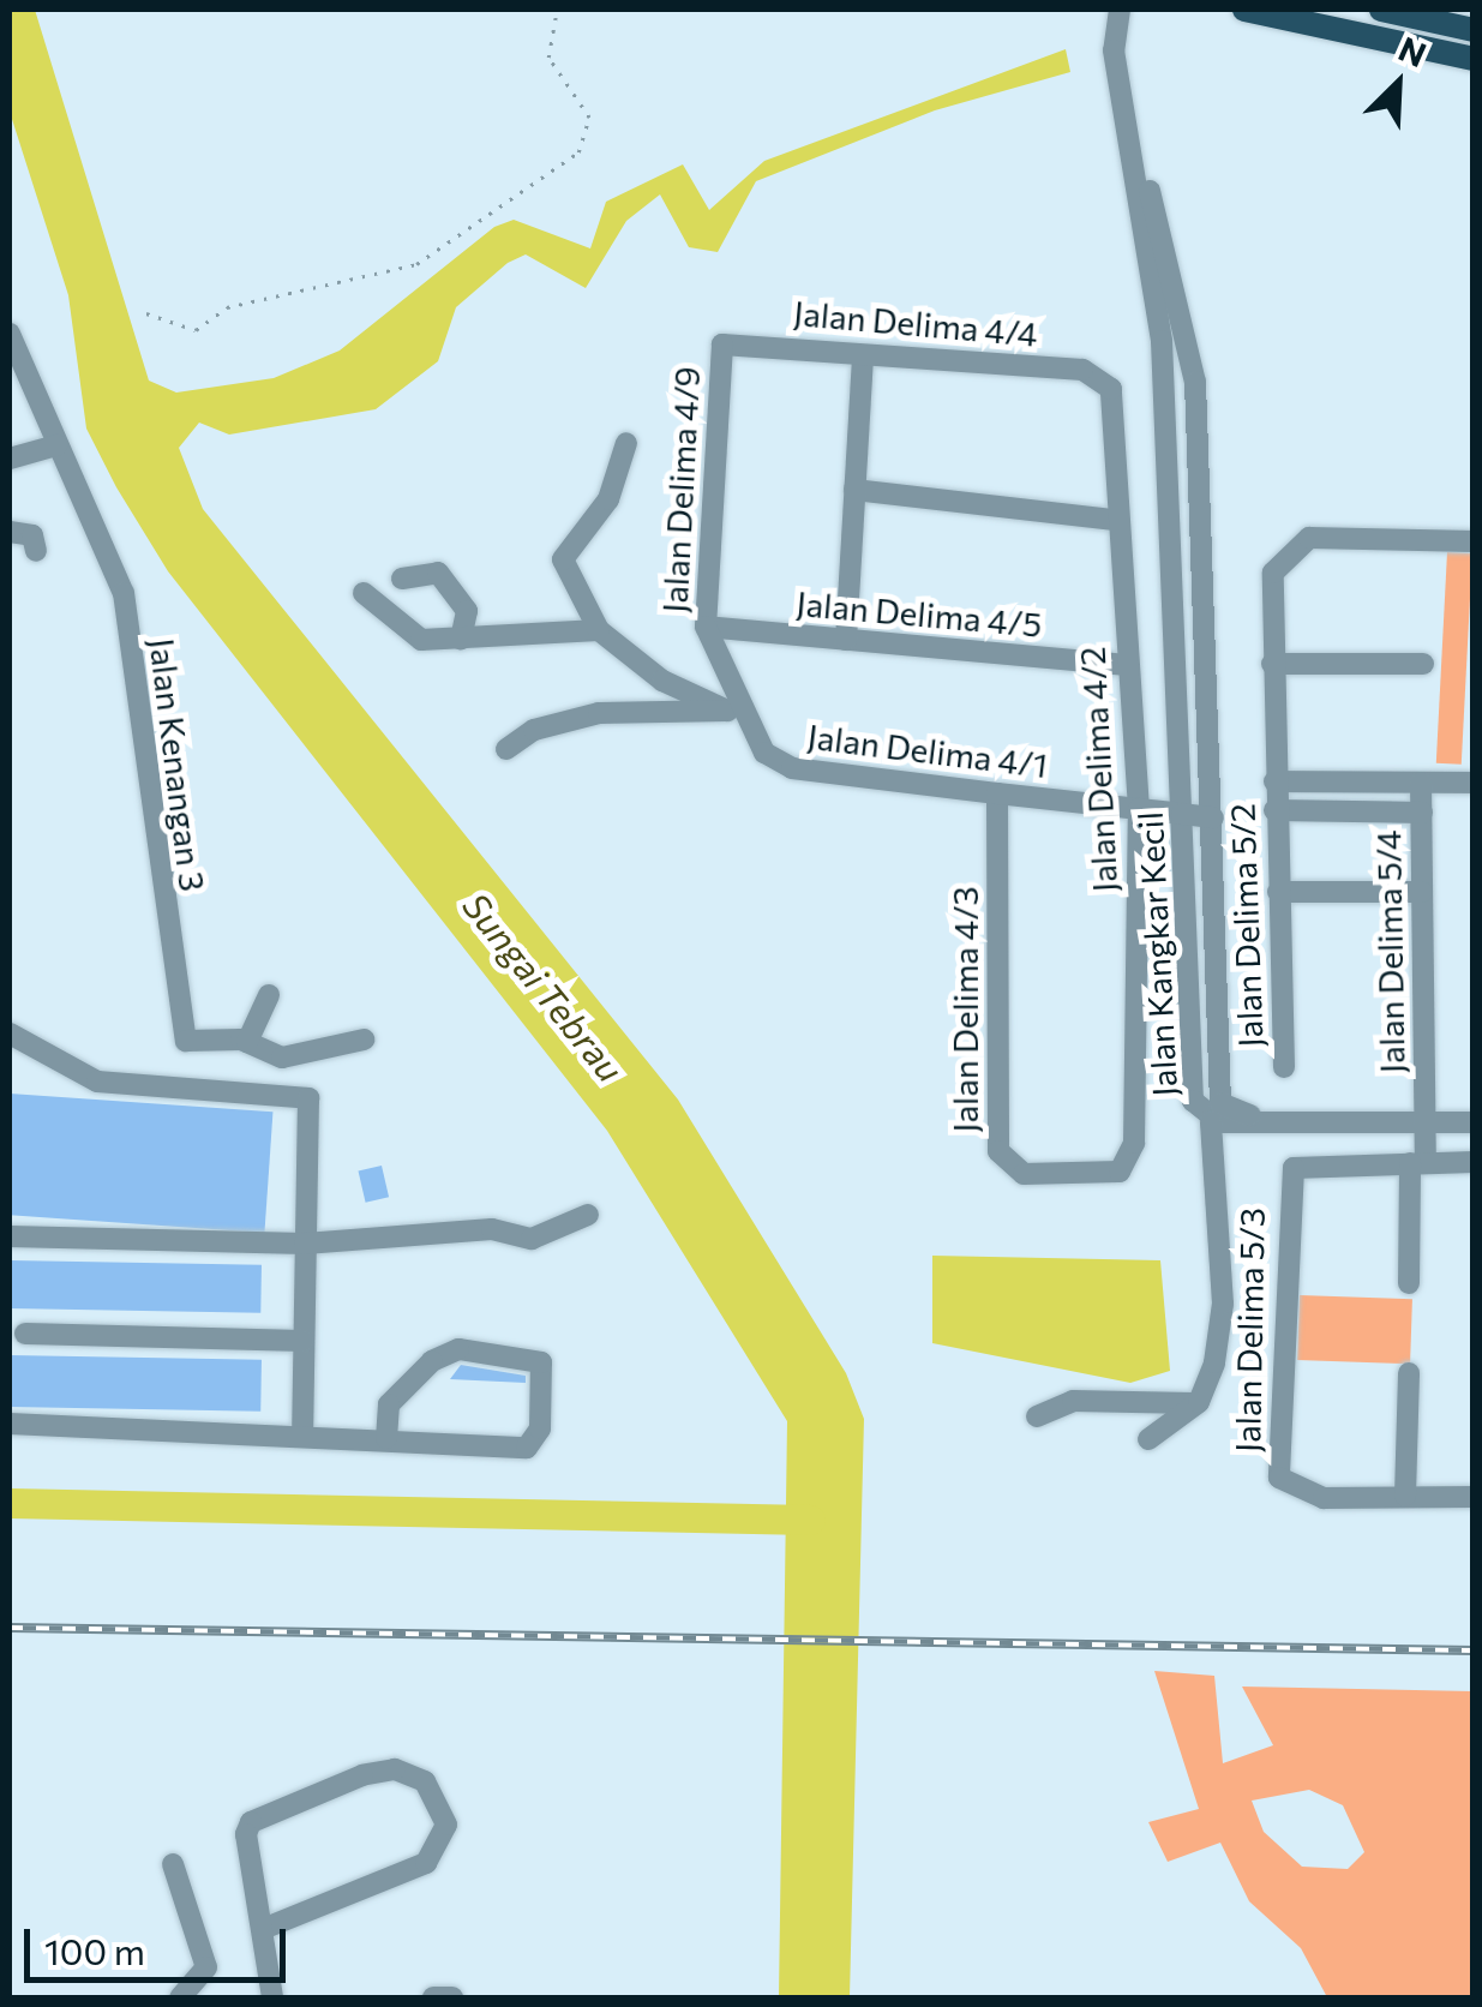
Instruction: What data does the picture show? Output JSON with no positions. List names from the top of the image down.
{
  "streets": {
    "street": [
      "Jalan Delima 4/4",
      "Jalan Delima 4/9",
      "Jalan Delima 4/5",
      "Jalan Delima 4/1",
      "Jalan Kenangan 3",
      "Jalan Delima 4/2",
      "Jalan Delima 5/2",
      "Jalan Delima 5/4",
      "Jalan Kangkar Kecil",
      "Jalan Delima 4/3",
      "Jalan Delima 5/3"
    ]
  },
  "crossings": [
    ["Jalan Delima 4/4", "Jalan Delima 4/9"],
    ["Jalan Delima 4/4", "Jalan Delima 4/2"],
    ["Jalan Delima 4/9", "Jalan Delima 4/5"],
    ["Jalan Delima 4/9", "Jalan Delima 4/1"],
    ["Jalan Delima 4/5", "Jalan Delima 4/2"],
    ["Jalan Delima 4/1", "Jalan Delima 4/2"],
    ["Jalan Delima 4/1", "Jalan Kangkar Kecil"],
    ["Jalan Delima 4/1", "Jalan Delima 4/3"],
    ["Jalan Delima 4/2", "Jalan Delima 4/3"],
    ["Jalan Delima 5/4", "Jalan Delima 5/3"]
  ],
  "water": ["Sungai Tebrau"],
  "scale_bar": "100 m",
  "north": "top right"
}
